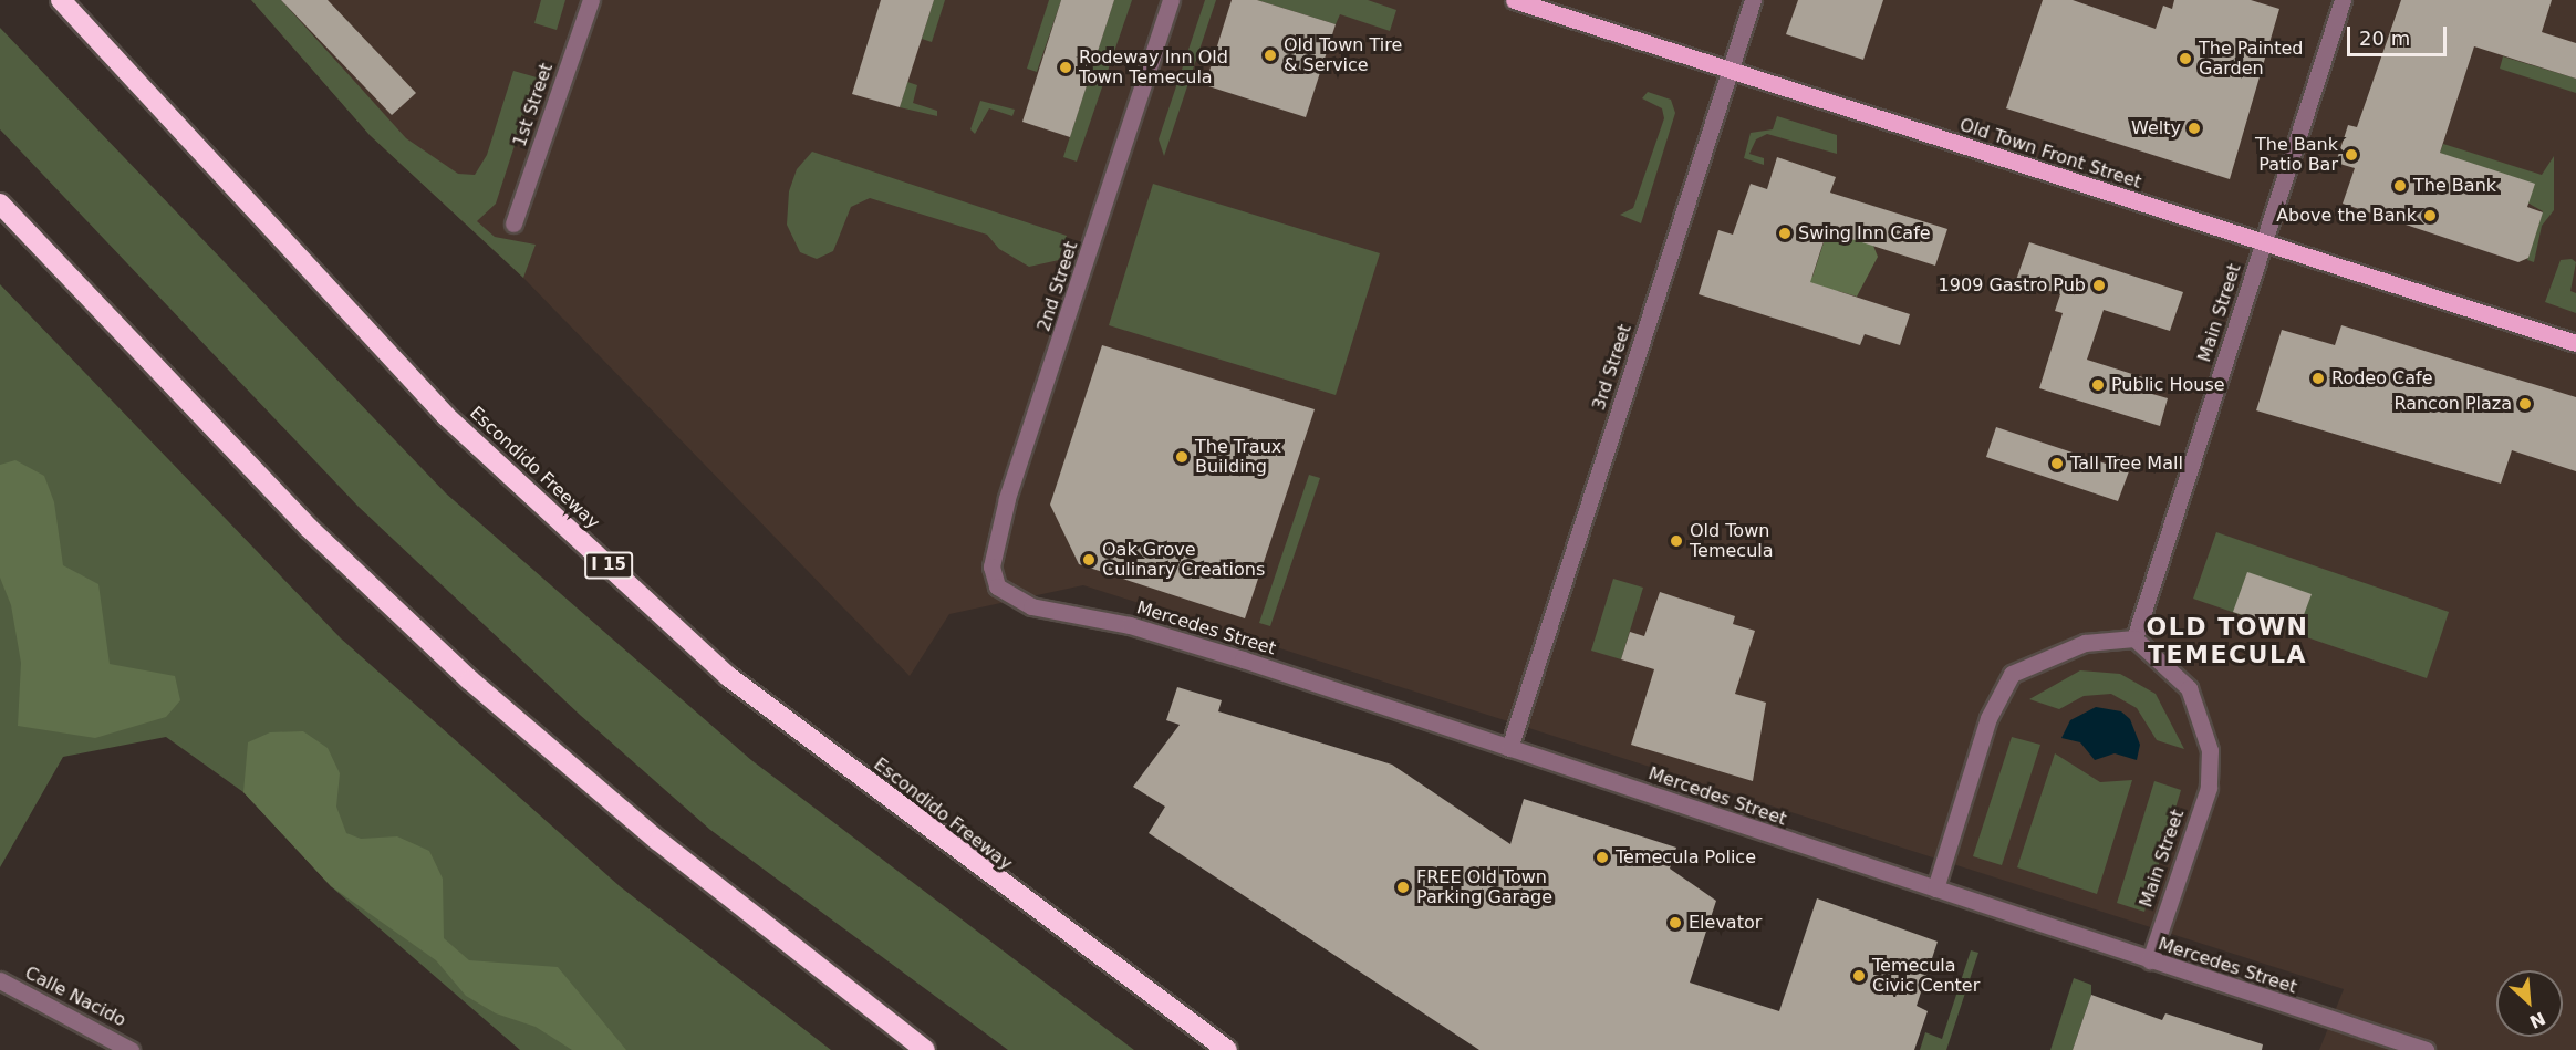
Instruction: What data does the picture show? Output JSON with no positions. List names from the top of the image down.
{
  "streets": {
    "highway": ["Escondido Freeway", "I 15"],
    "main road": ["Old Town Front Street"],
    "street": [
      "1st Street",
      "2nd Street",
      "Main Street",
      "3rd Street",
      "Mercedes Street",
      "Calle Nacido"
    ]
  },
  "crossings": [
    ["Old Town Front Street", "Main Street"],
    ["Old Town Front Street", "3rd Street"],
    ["2nd Street", "Mercedes Street"],
    ["Main Street", "Mercedes Street"],
    ["3rd Street", "Mercedes Street"]
  ],
  "districts": ["OLD TOWN TEMECULA"],
  "places": [
    "Old Town Tire & Service",
    "The Painted Garden",
    "Rodeway Inn Old Town Temecula",
    "Welty",
    "The Bank Patio Bar",
    "The Bank",
    "Above the Bank",
    "Swing Inn Cafe",
    "1909 Gastro Pub",
    "Rodeo Cafe",
    "Public House",
    "Rancon Plaza",
    "The Traux Building",
    "Tall Tree Mall",
    "Old Town Temecula",
    "Oak Grove Culinary Creations",
    "Temecula Police",
    "FREE Old Town Parking Garage",
    "Elevator",
    "Temecula Civic Center"
  ],
  "scale_bar": "20 m",
  "north": "bottom right"
}
